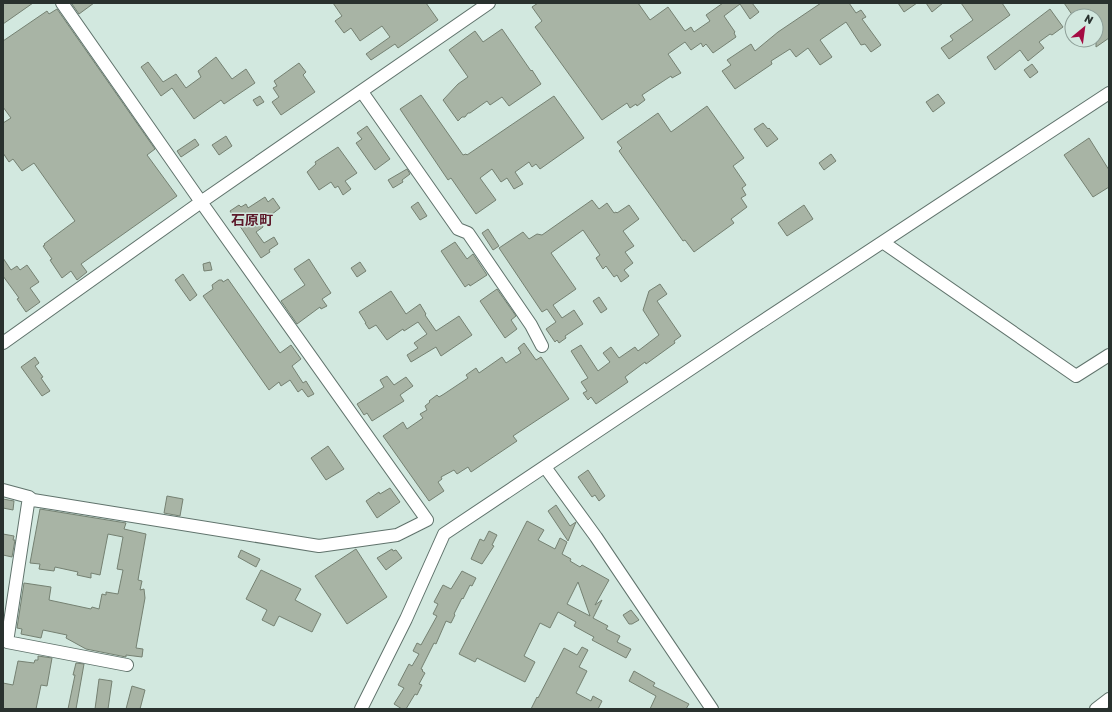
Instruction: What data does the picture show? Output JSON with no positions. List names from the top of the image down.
{
  "districts": ["石原町"],
  "north": "top right"
}
